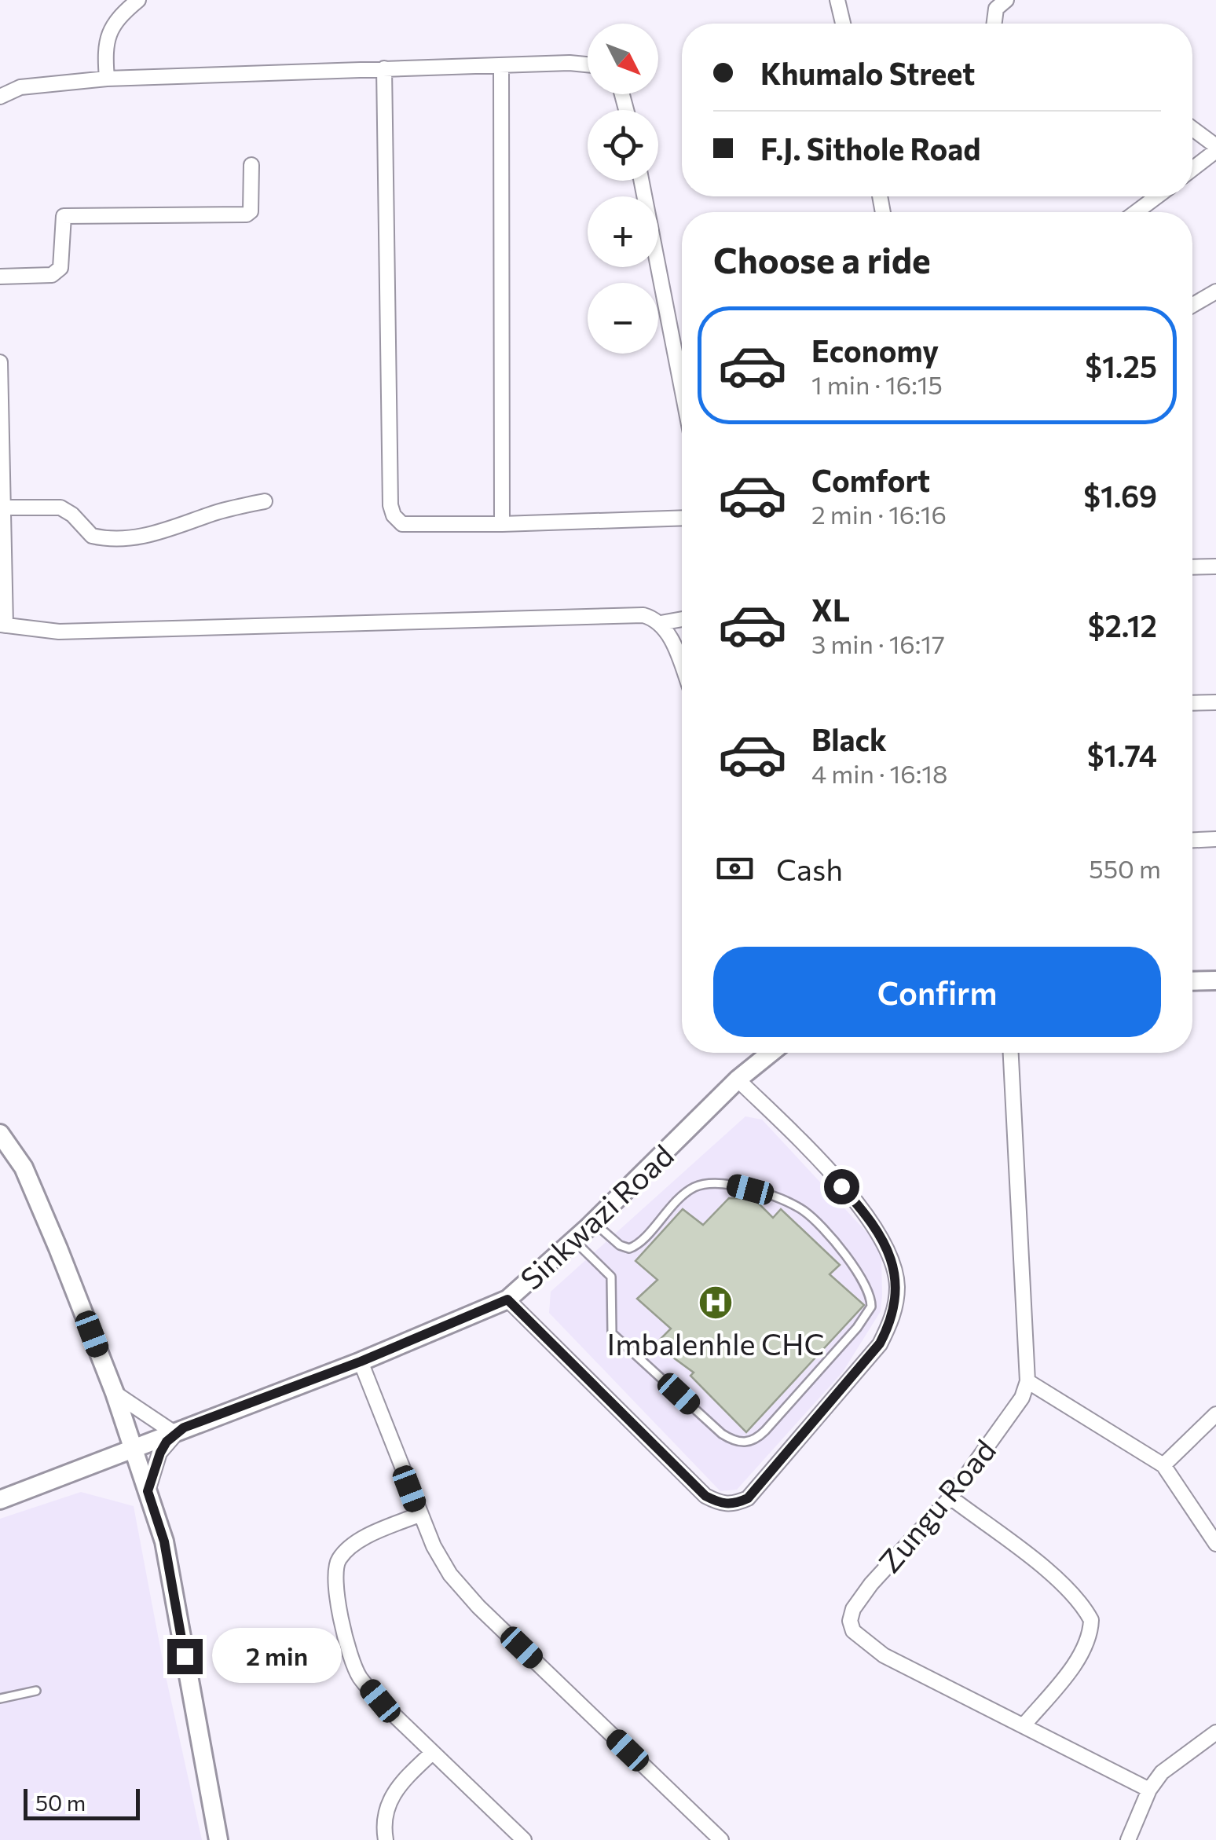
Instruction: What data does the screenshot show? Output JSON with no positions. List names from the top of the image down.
{
  "streets": {
    "street": ["Sinkwazi Road", "Zungu Road"]
  },
  "places": {
    "hospital": ["Imbalenhle CHC"]
  },
  "scale_bar": "50 m",
  "north": "bottom right",
  "page": {
    "map_buttons": ["+", "−"],
    "banner": ["Khumalo Street", "F.J. Sithole Road"],
    "heading": "Choose a ride",
    "list": [
      {
        "name": "Economy",
        "note": "1 min · 16:15",
        "value": "$1.25"
      },
      {
        "name": "Comfort",
        "note": "2 min · 16:16",
        "value": "$1.69"
      },
      {
        "name": "XL",
        "note": "3 min · 16:17",
        "value": "$2.12"
      },
      {
        "name": "Black",
        "note": "4 min · 16:18",
        "value": "$1.74"
      }
    ],
    "pay": ["Cash", "550 m"],
    "buttons": "Confirm",
    "bubble": "2 min",
    "scale": "50 m"
  }
}
